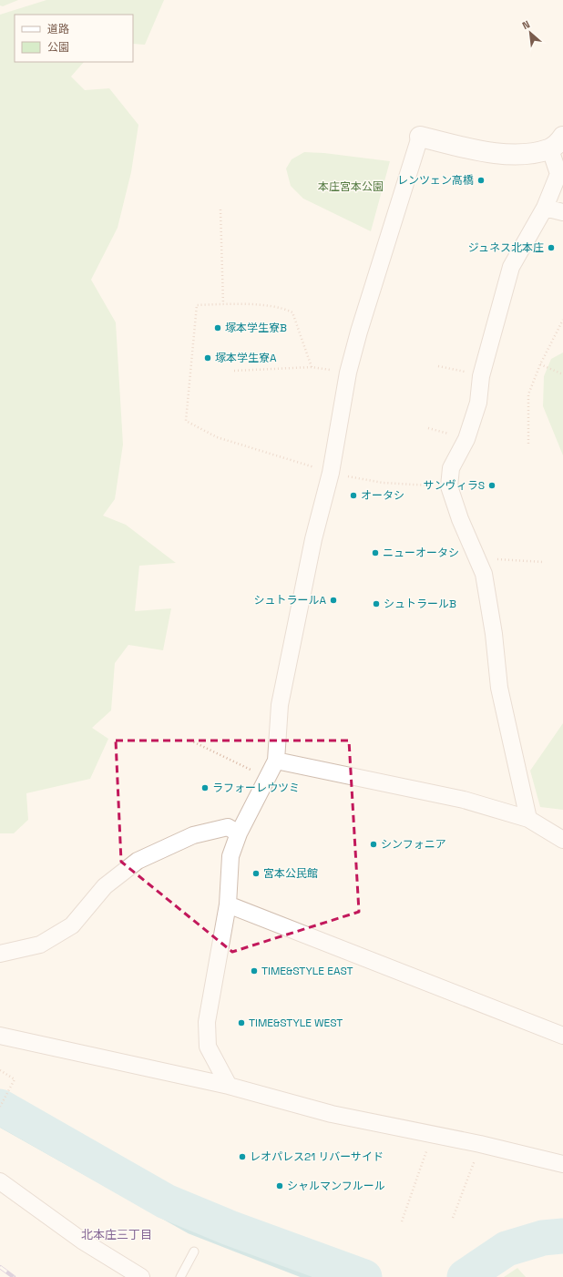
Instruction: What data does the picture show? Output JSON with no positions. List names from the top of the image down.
{
  "districts": ["北本庄三丁目"],
  "parks": ["本庄宮本公園"],
  "places": [
    "レンツェン高橋",
    "ジュネス北本庄",
    "塚本学生寮B",
    "塚本学生寮A",
    "サンヴィラS",
    "オータシ",
    "ニューオータシ",
    "シュトラールA",
    "シュトラールB",
    "ラフォーレウツミ",
    "シンフォニア",
    "宮本公民館",
    "TIME&STYLE EAST",
    "TIME&STYLE WEST",
    "レオパレス21 リバーサイド",
    "シャルマンフルール"
  ],
  "legend": ["道路", "公園"],
  "north": "top left"
}
